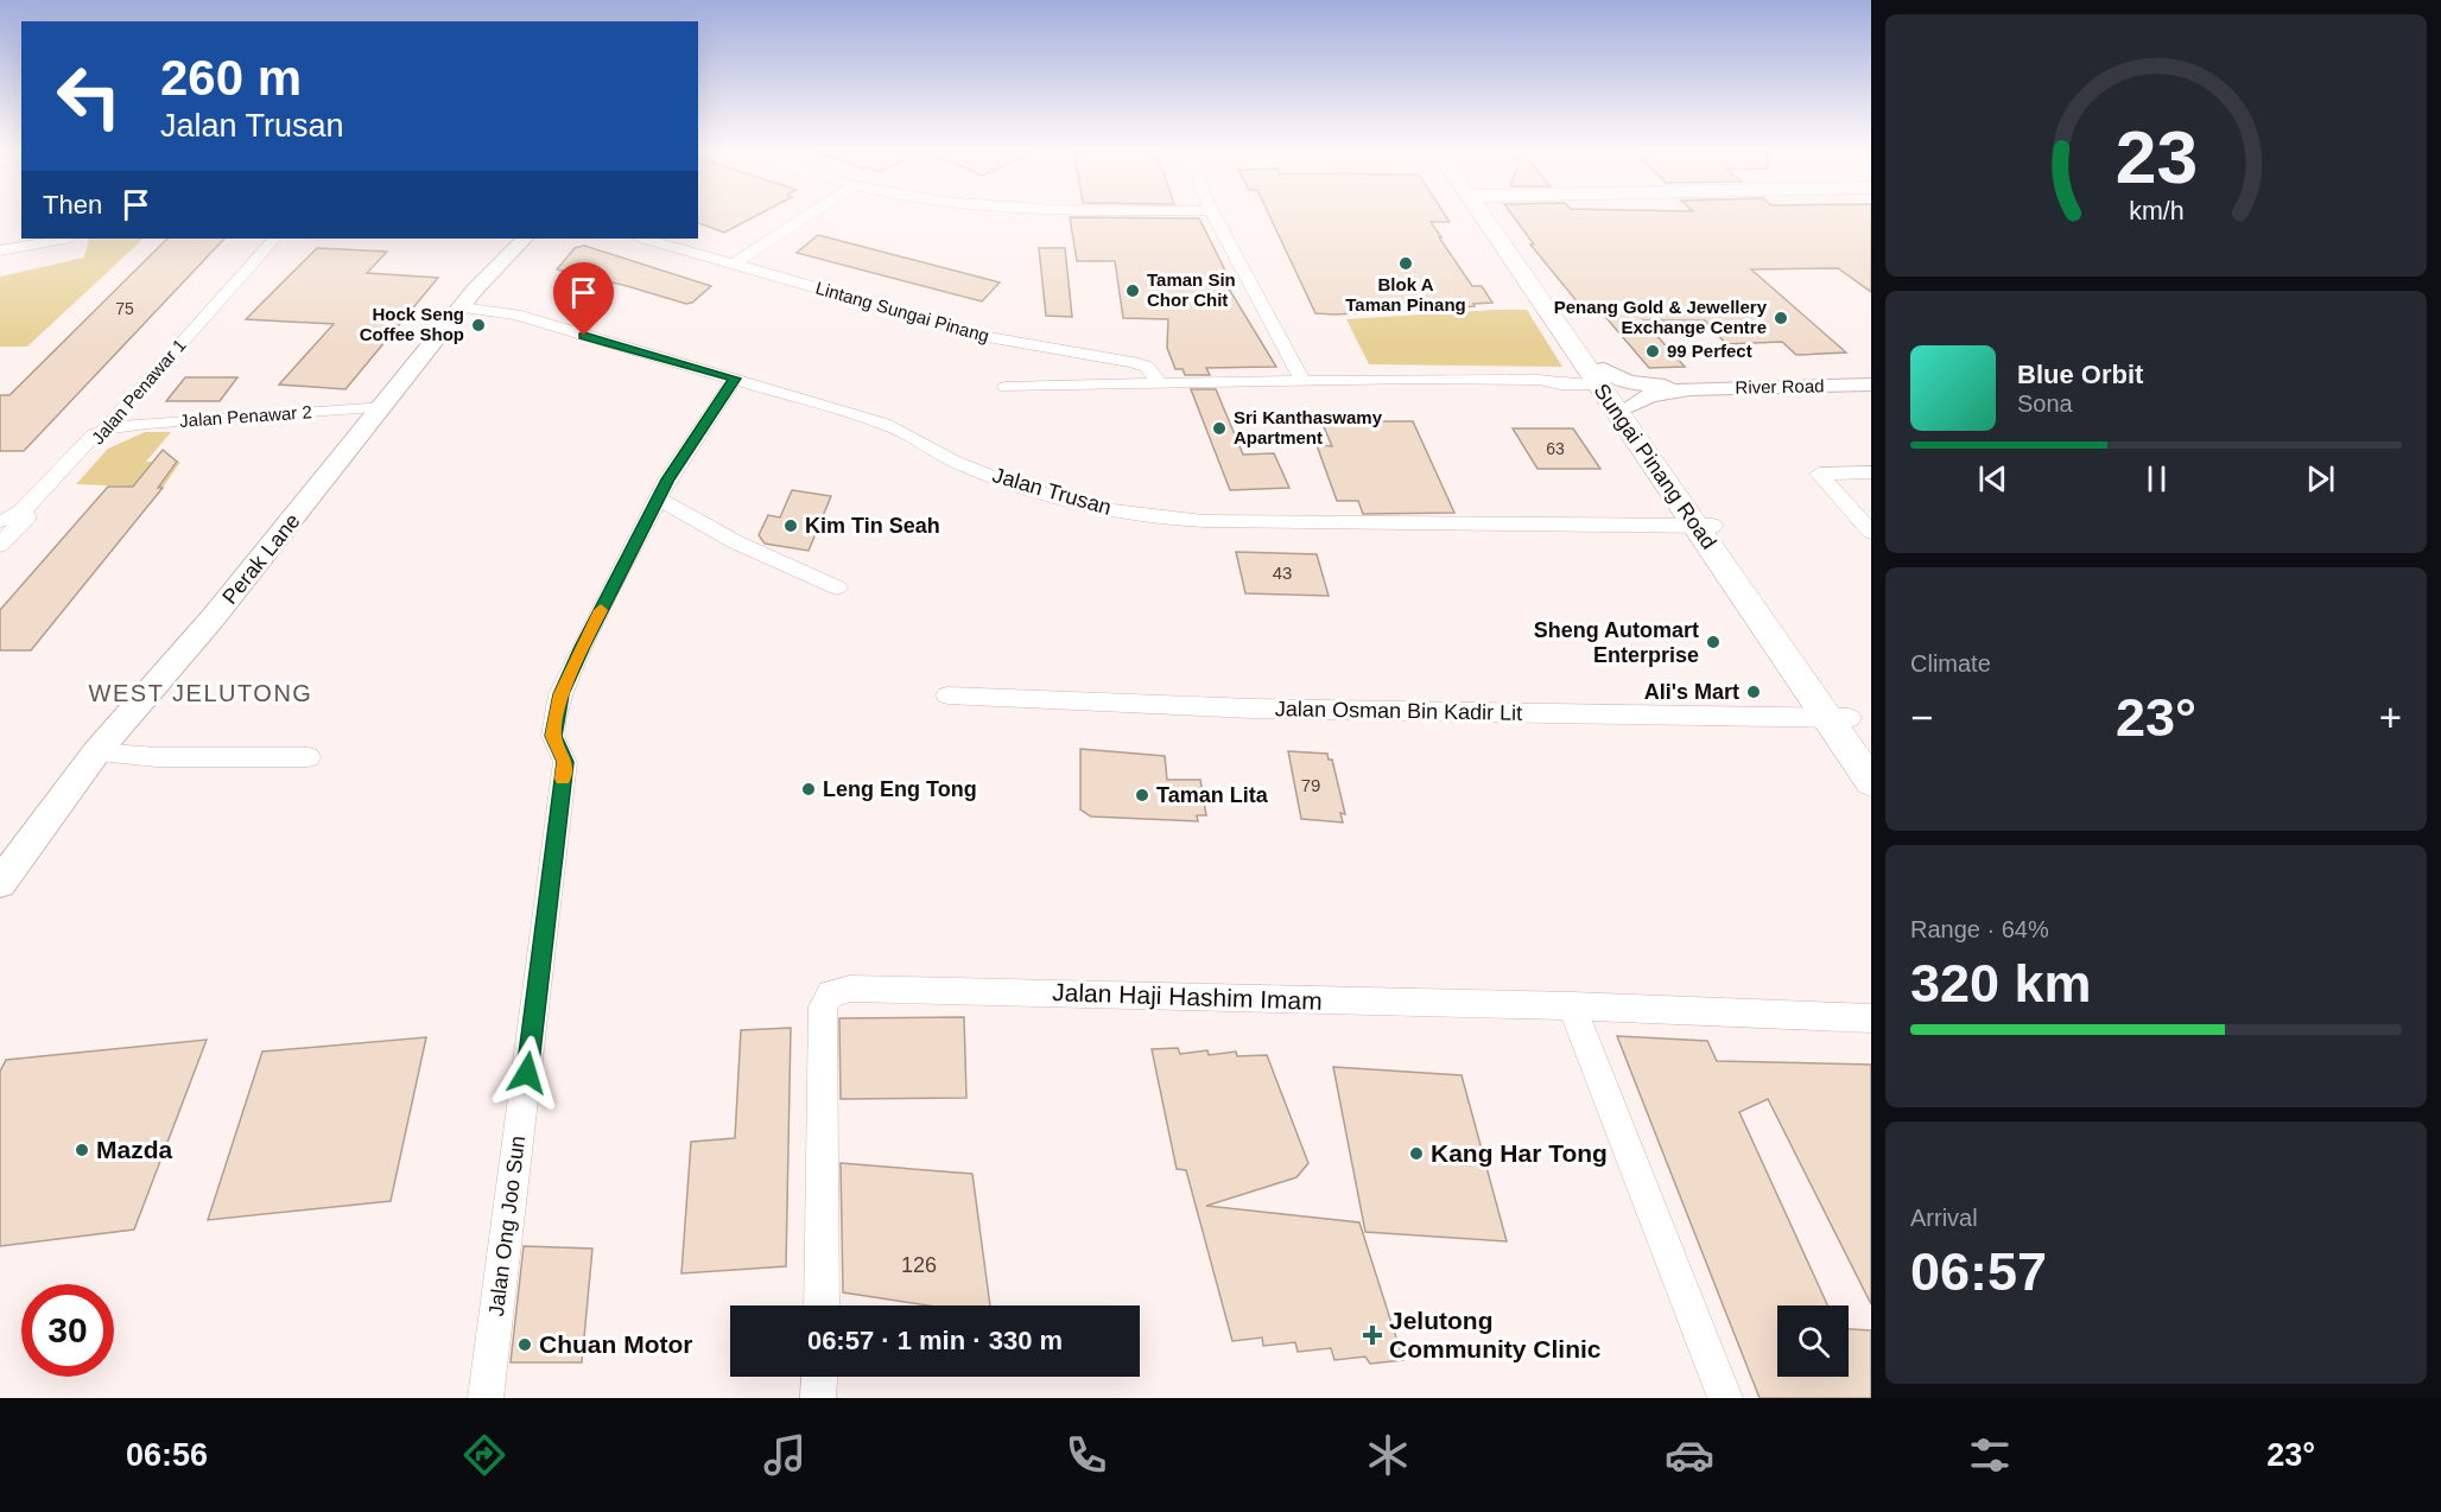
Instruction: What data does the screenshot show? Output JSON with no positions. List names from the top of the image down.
{
  "streets": {
    "main road": ["Sungai Pinang Road"],
    "street": [
      "Lintang Sungai Pinang",
      "River Road",
      "Jalan Penawar 1",
      "Jalan Penawar 2",
      "Jalan Trusan",
      "Perak Lane",
      "Jalan Osman Bin Kadir Lit",
      "Jalan Haji Hashim Imam",
      "Jalan Ong Joo Sun"
    ]
  },
  "crossings": [
    ["River Road", "Sungai Pinang Road"],
    ["Jalan Penawar 1", "Jalan Penawar 2"],
    ["Jalan Penawar 2", "Perak Lane"],
    ["Sungai Pinang Road", "Jalan Trusan"],
    ["Sungai Pinang Road", "Jalan Osman Bin Kadir Lit"],
    ["Jalan Trusan", "Perak Lane"],
    ["Jalan Trusan", "Jalan Ong Joo Sun"]
  ],
  "districts": ["WEST JELUTONG"],
  "places": {
    "other": [
      "Blok A Taman Pinang",
      "Taman Sin Chor Chit",
      "Penang Gold & Jewellery Exchange Centre",
      "Hock Seng Coffee Shop",
      "99 Perfect",
      "Sri Kanthaswamy Apartment",
      "Kim Tin Seah",
      "Sheng Automart Enterprise",
      "Ali's Mart",
      "Leng Eng Tong",
      "Taman Lita",
      "Mazda",
      "Kang Har Tong",
      "Chuan Motor"
    ],
    "health": ["Jelutong Community Clinic"]
  },
  "house_numbers": [
    "75",
    "63",
    "43",
    "79",
    "126"
  ],
  "page": {
    "turn": ["260 m", "Jalan Trusan"],
    "then": "Then",
    "song": ["Blue Orbit", "Sona"],
    "tile": [
      "Climate",
      ["Range · 64%", "320 km"],
      ["Arrival", "06:57"]
    ],
    "heat": ["−", "23°", "+"],
    "limit": "30",
    "trip": "06:57 · 1 min · 330 m",
    "tabs": ["06:56", "23°"],
    "gauge": ["23", "km/h"]
  }
}
